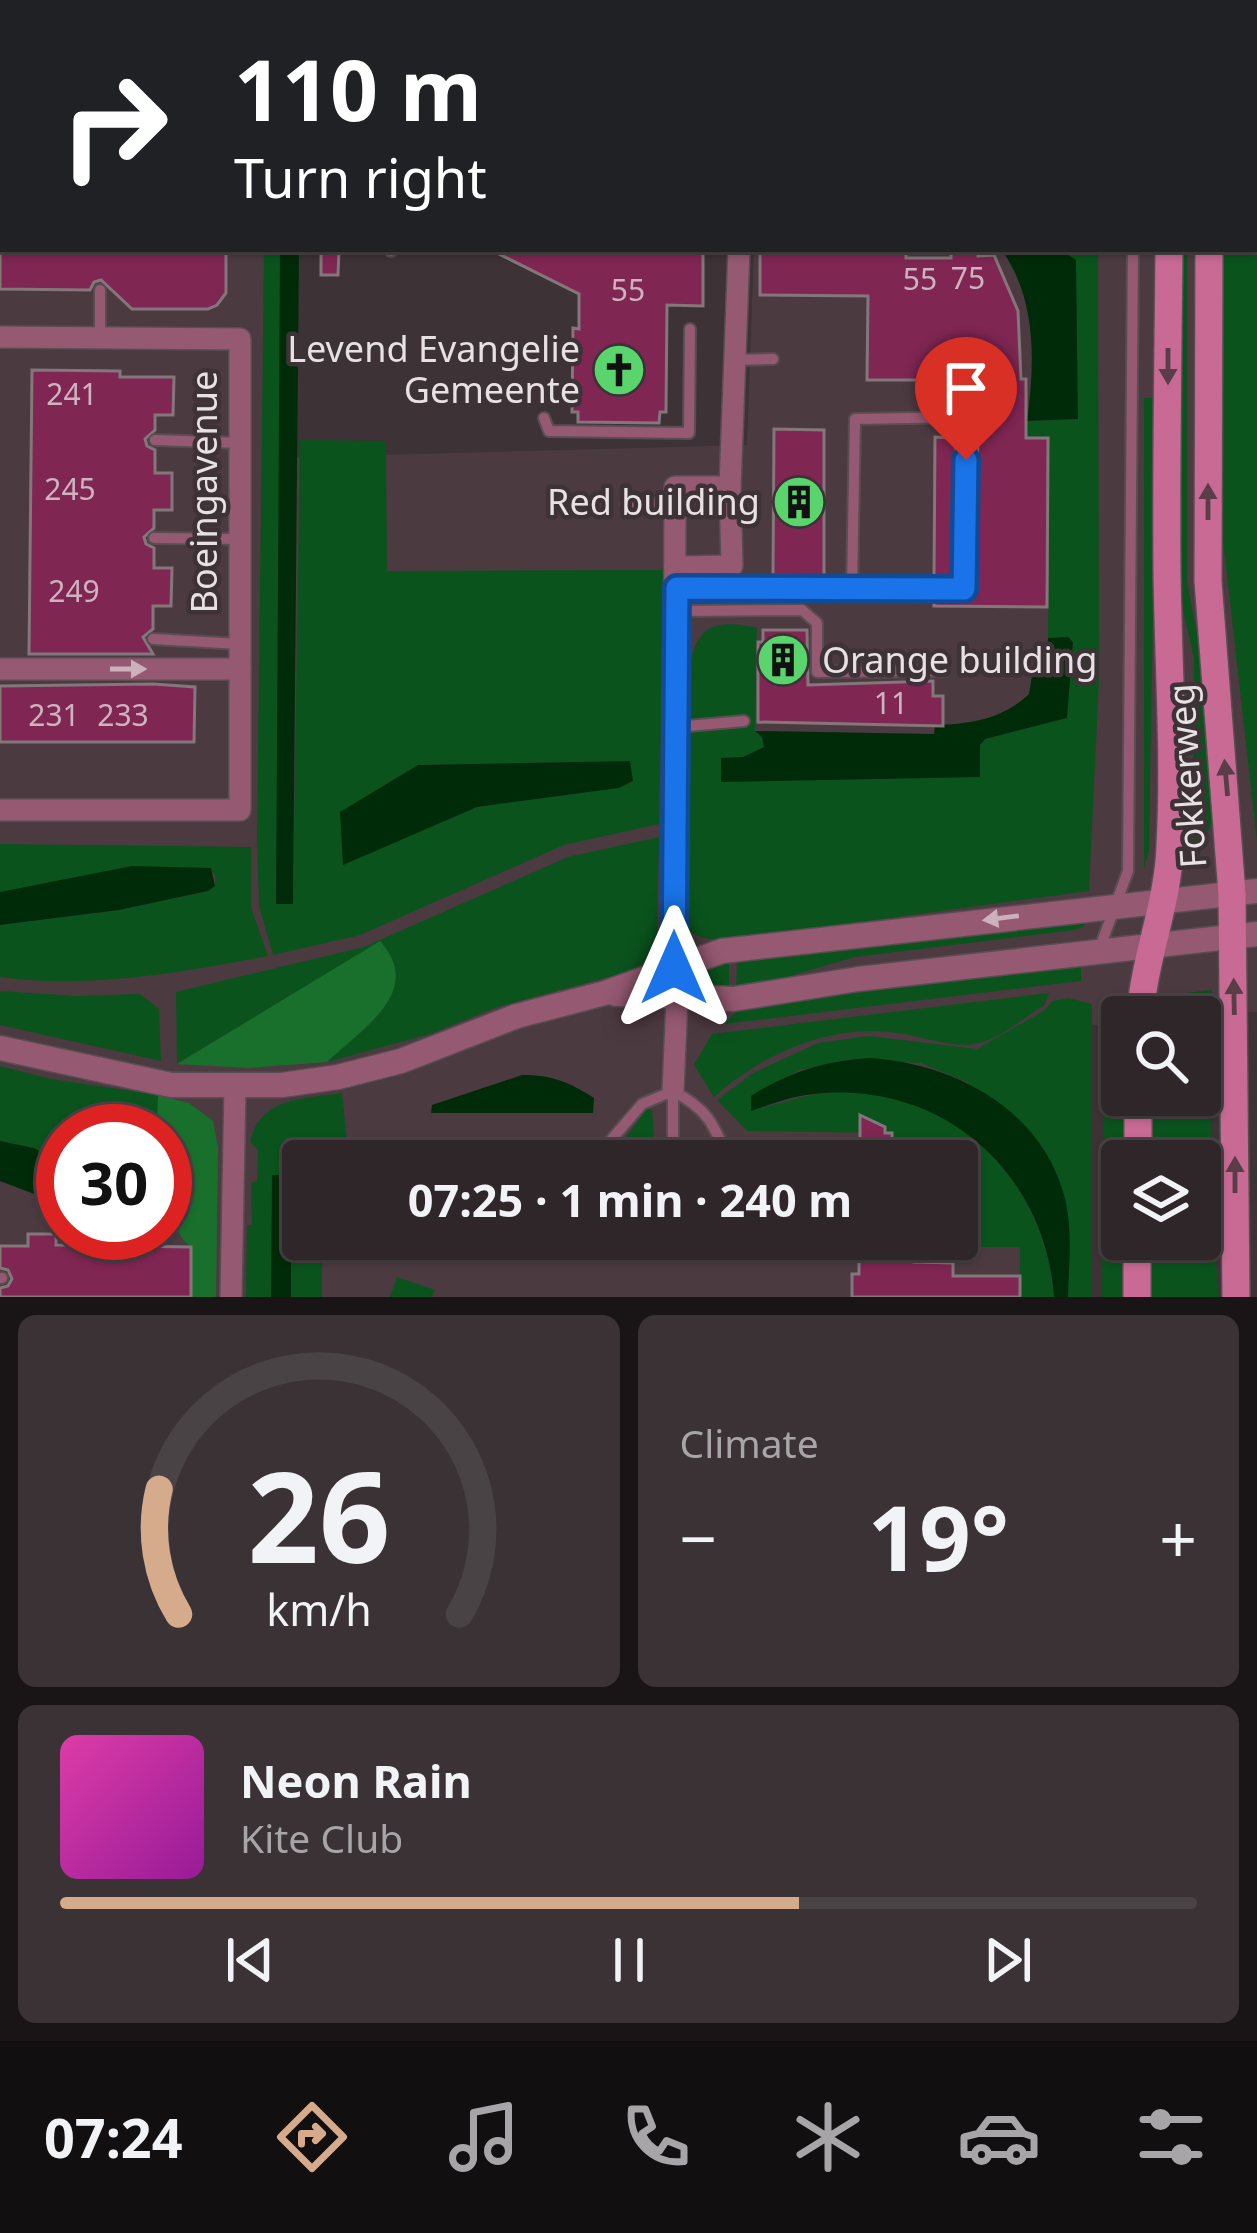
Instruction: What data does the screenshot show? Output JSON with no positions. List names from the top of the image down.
{
  "streets": {
    "main road": ["Fokkerweg"],
    "street": ["Boeingavenue"]
  },
  "places": {
    "church": ["Levend Evangelie Gemeente"],
    "building": ["Red building", "Orange building"]
  },
  "house_numbers": [
    "75",
    "55",
    "55",
    "241",
    "245",
    "249",
    "11",
    "231",
    "233"
  ],
  "page": {
    "turn": ["110 m", "Turn right"],
    "limit": "30",
    "trip": "07:25 · 1 min · 240 m",
    "tile": "Climate",
    "heat": ["−", "19°", "+"],
    "song": ["Neon Rain", "Kite Club"],
    "tabs": "07:24",
    "gauge": ["26", "km/h"]
  }
}
